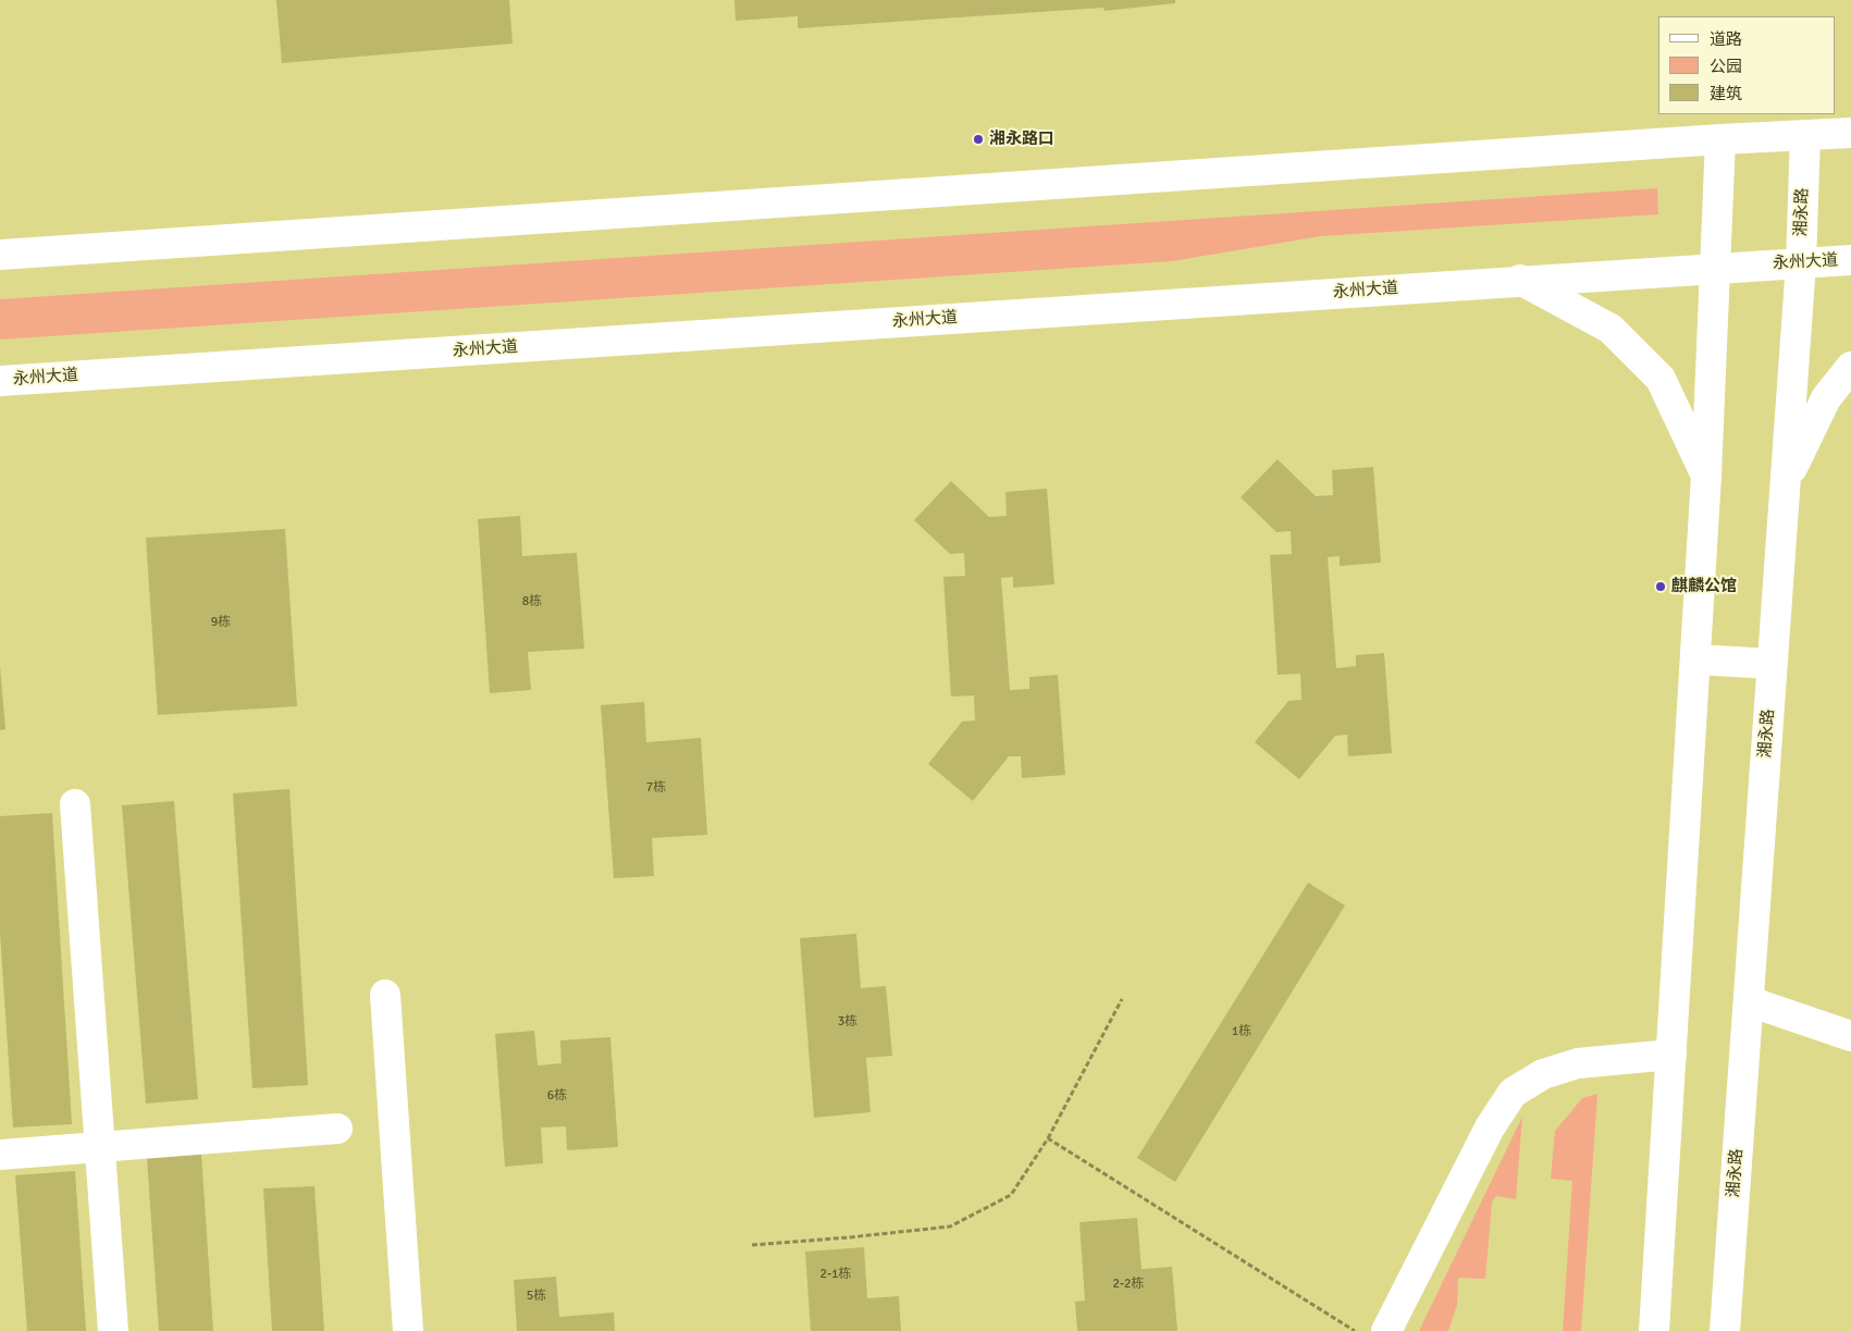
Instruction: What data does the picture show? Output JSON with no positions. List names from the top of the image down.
{
  "streets": {
    "main road": ["湘永路", "永州大道"]
  },
  "crossings": [
    ["湘永路", "永州大道"]
  ],
  "places": ["湘永路口", "麒麟公馆"],
  "house_numbers": [
    "8栋",
    "9栋",
    "7栋",
    "3栋",
    "1栋",
    "6栋",
    "2-1栋",
    "2-2栋",
    "5栋"
  ],
  "legend": ["道路", "公园", "建筑"]
}
